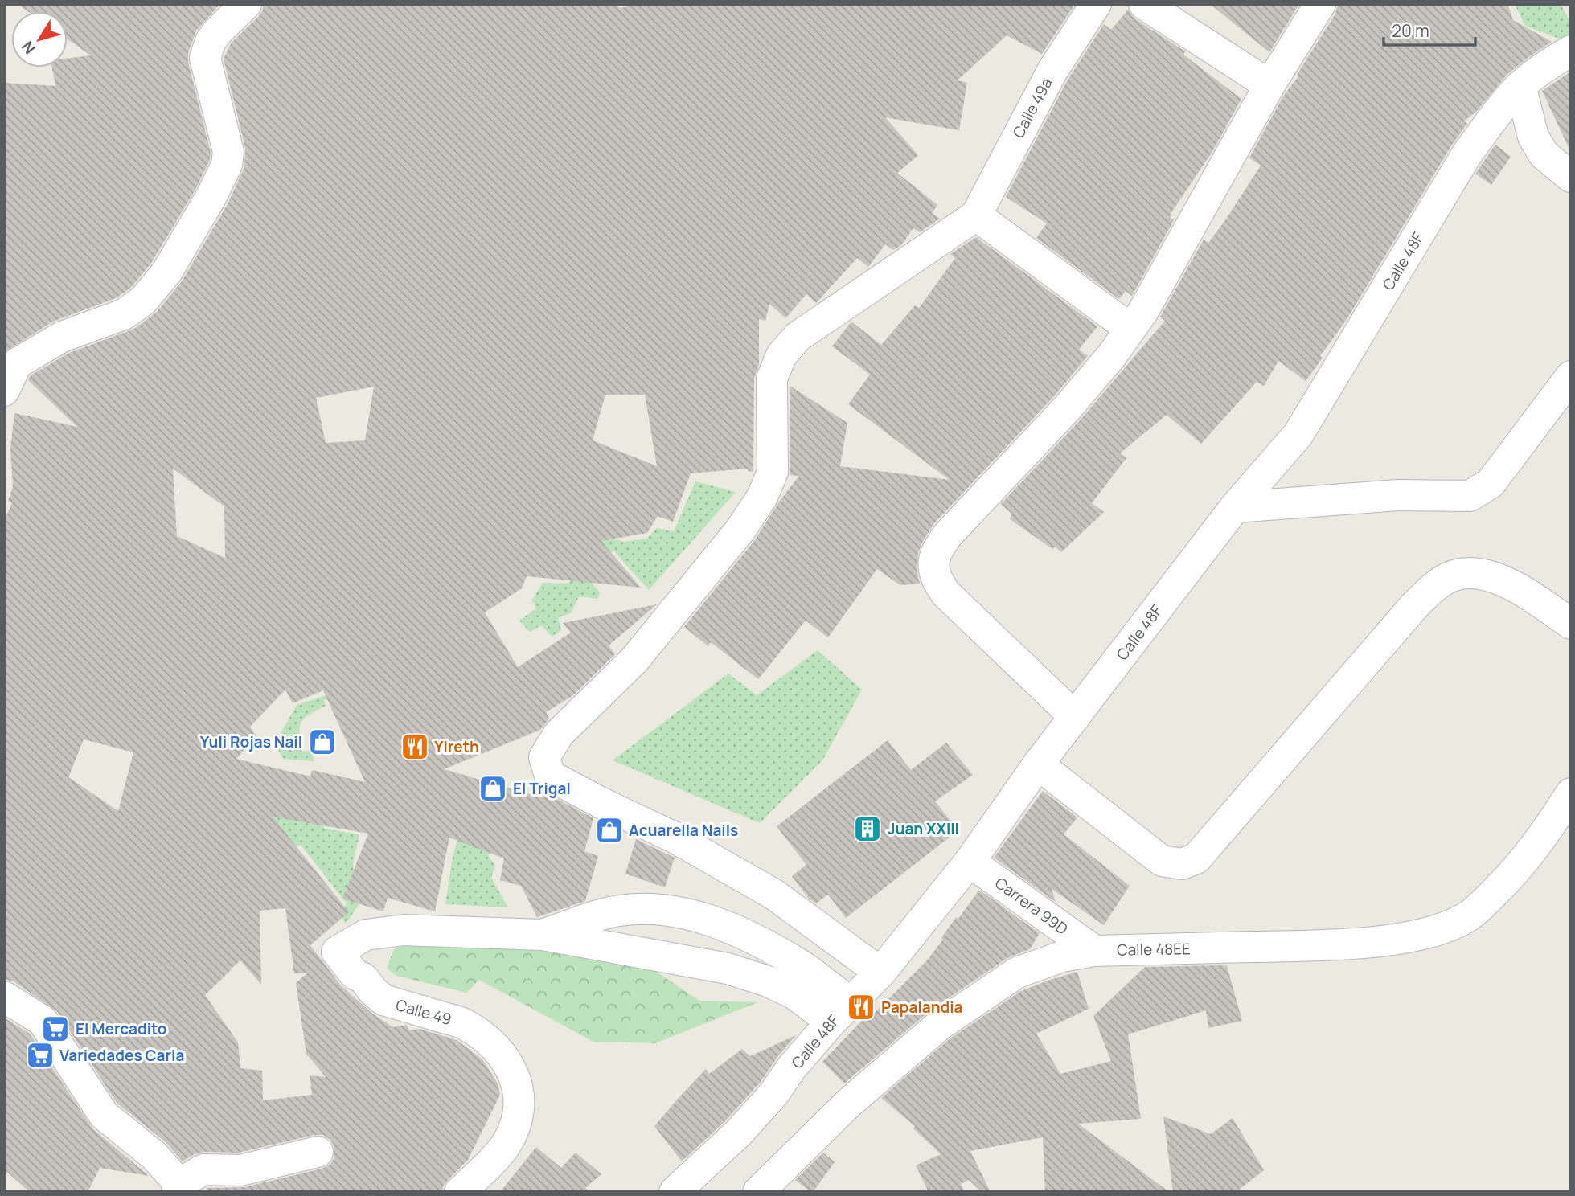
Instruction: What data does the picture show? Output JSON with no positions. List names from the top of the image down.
{
  "streets": {
    "street": [
      "Calle 49a",
      "Calle 48F",
      "Carrera 99D",
      "Calle 48EE",
      "Calle 49"
    ]
  },
  "crossings": [
    ["Calle 48F", "Carrera 99D"],
    ["Calle 48F", "Calle 49"],
    ["Carrera 99D", "Calle 48EE"]
  ],
  "places": {
    "shop": ["Yuli Rojas Nail", "El Trigal", "Acuarella Nails"],
    "restaurant": ["Yireth", "Papalandia"],
    "building": ["Juan XXIII"],
    "supermarket": ["El Mercadito", "Variedades Carla"]
  },
  "scale_bar": "20 m",
  "north": "bottom left"
}
